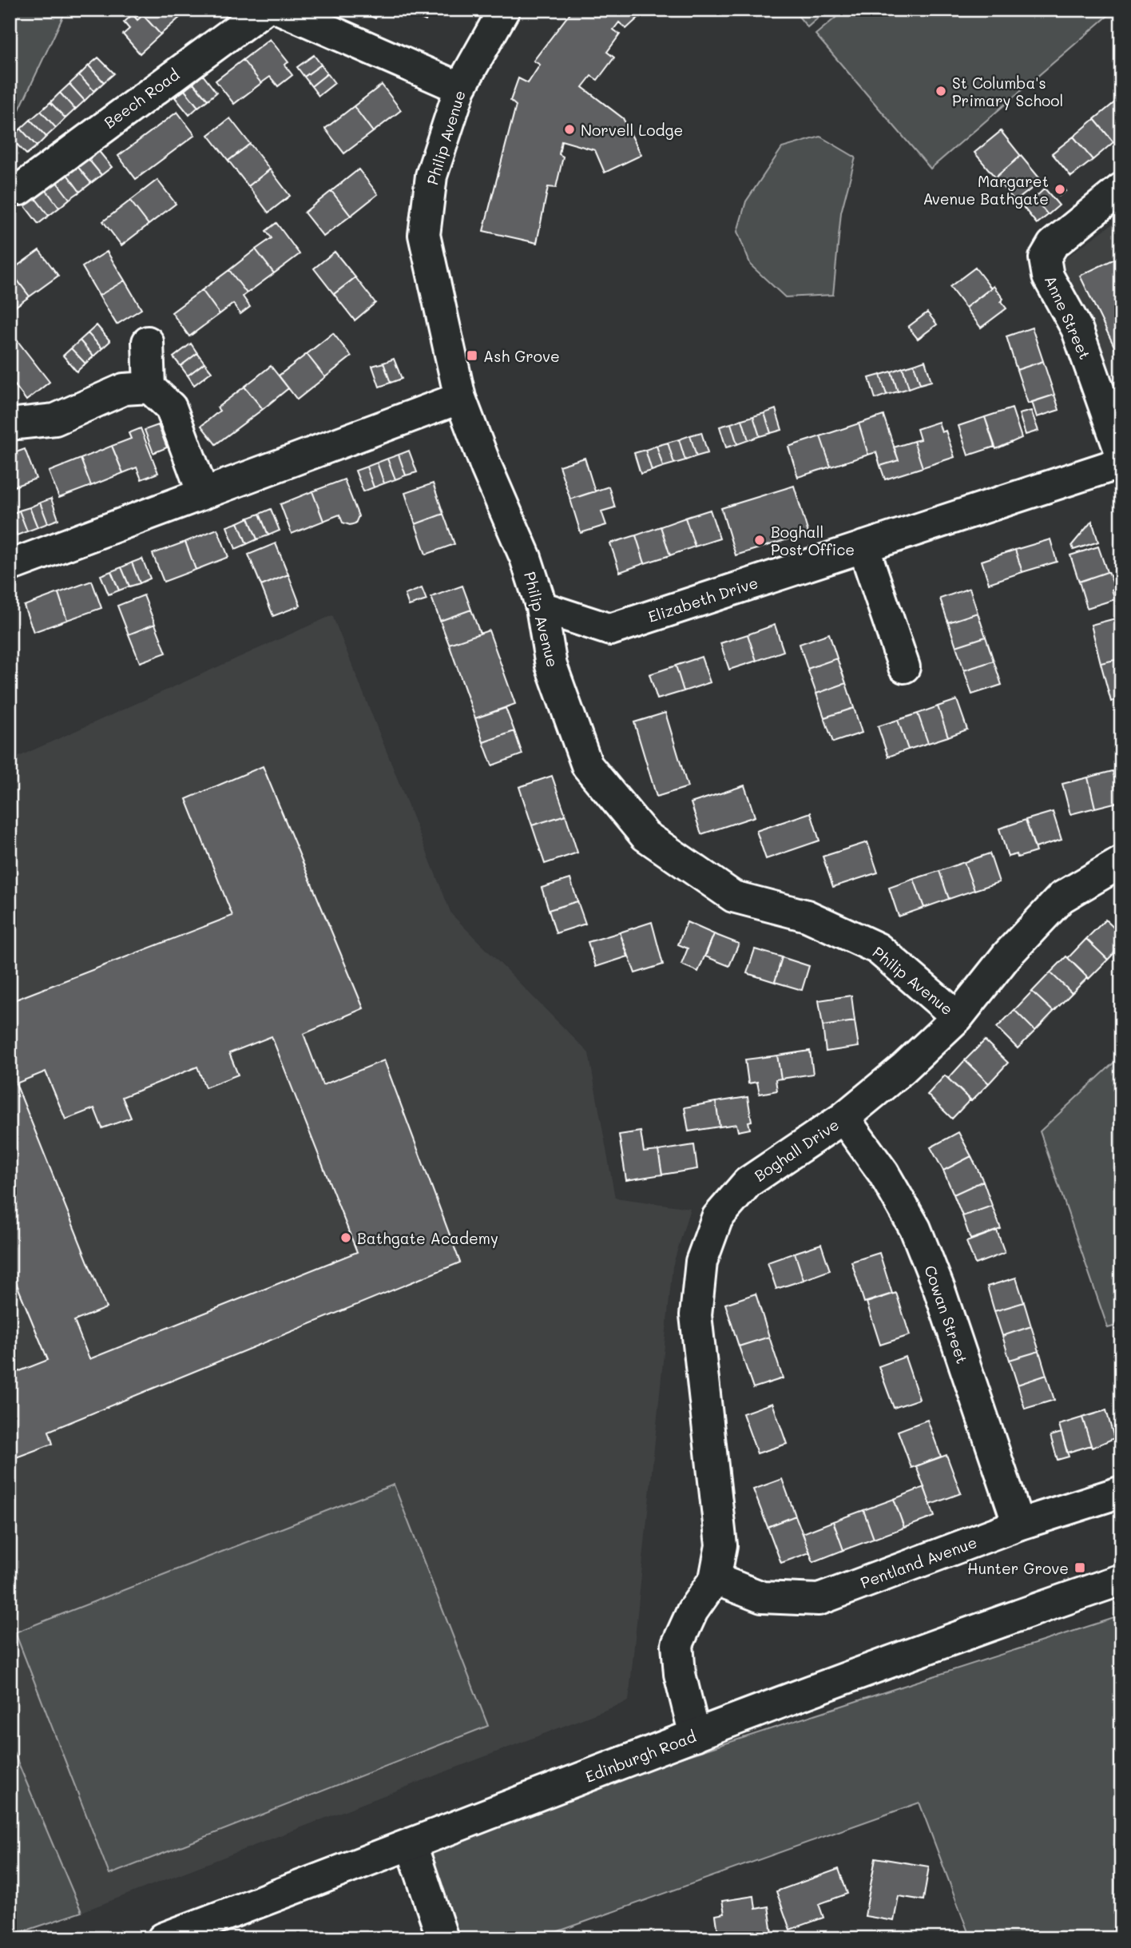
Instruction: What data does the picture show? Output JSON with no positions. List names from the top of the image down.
{
  "streets": {
    "street": [
      "Beech Road",
      "Philip Avenue",
      "Anne Street",
      "Elizabeth Drive",
      "Boghall Drive",
      "Cowan Street",
      "Pentland Avenue",
      "Edinburgh Road"
    ]
  },
  "crossings": [
    ["Philip Avenue", "Elizabeth Drive"],
    ["Philip Avenue", "Boghall Drive"],
    ["Boghall Drive", "Cowan Street"],
    ["Boghall Drive", "Pentland Avenue"],
    ["Boghall Drive", "Edinburgh Road"],
    ["Cowan Street", "Pentland Avenue"]
  ],
  "places": {
    "other": [
      "St Columba's Primary School",
      "Norvell Lodge",
      "Margaret Avenue Bathgate",
      "Boghall Post Office",
      "Bathgate Academy"
    ],
    "transit": ["Ash Grove", "Hunter Grove"]
  }
}
